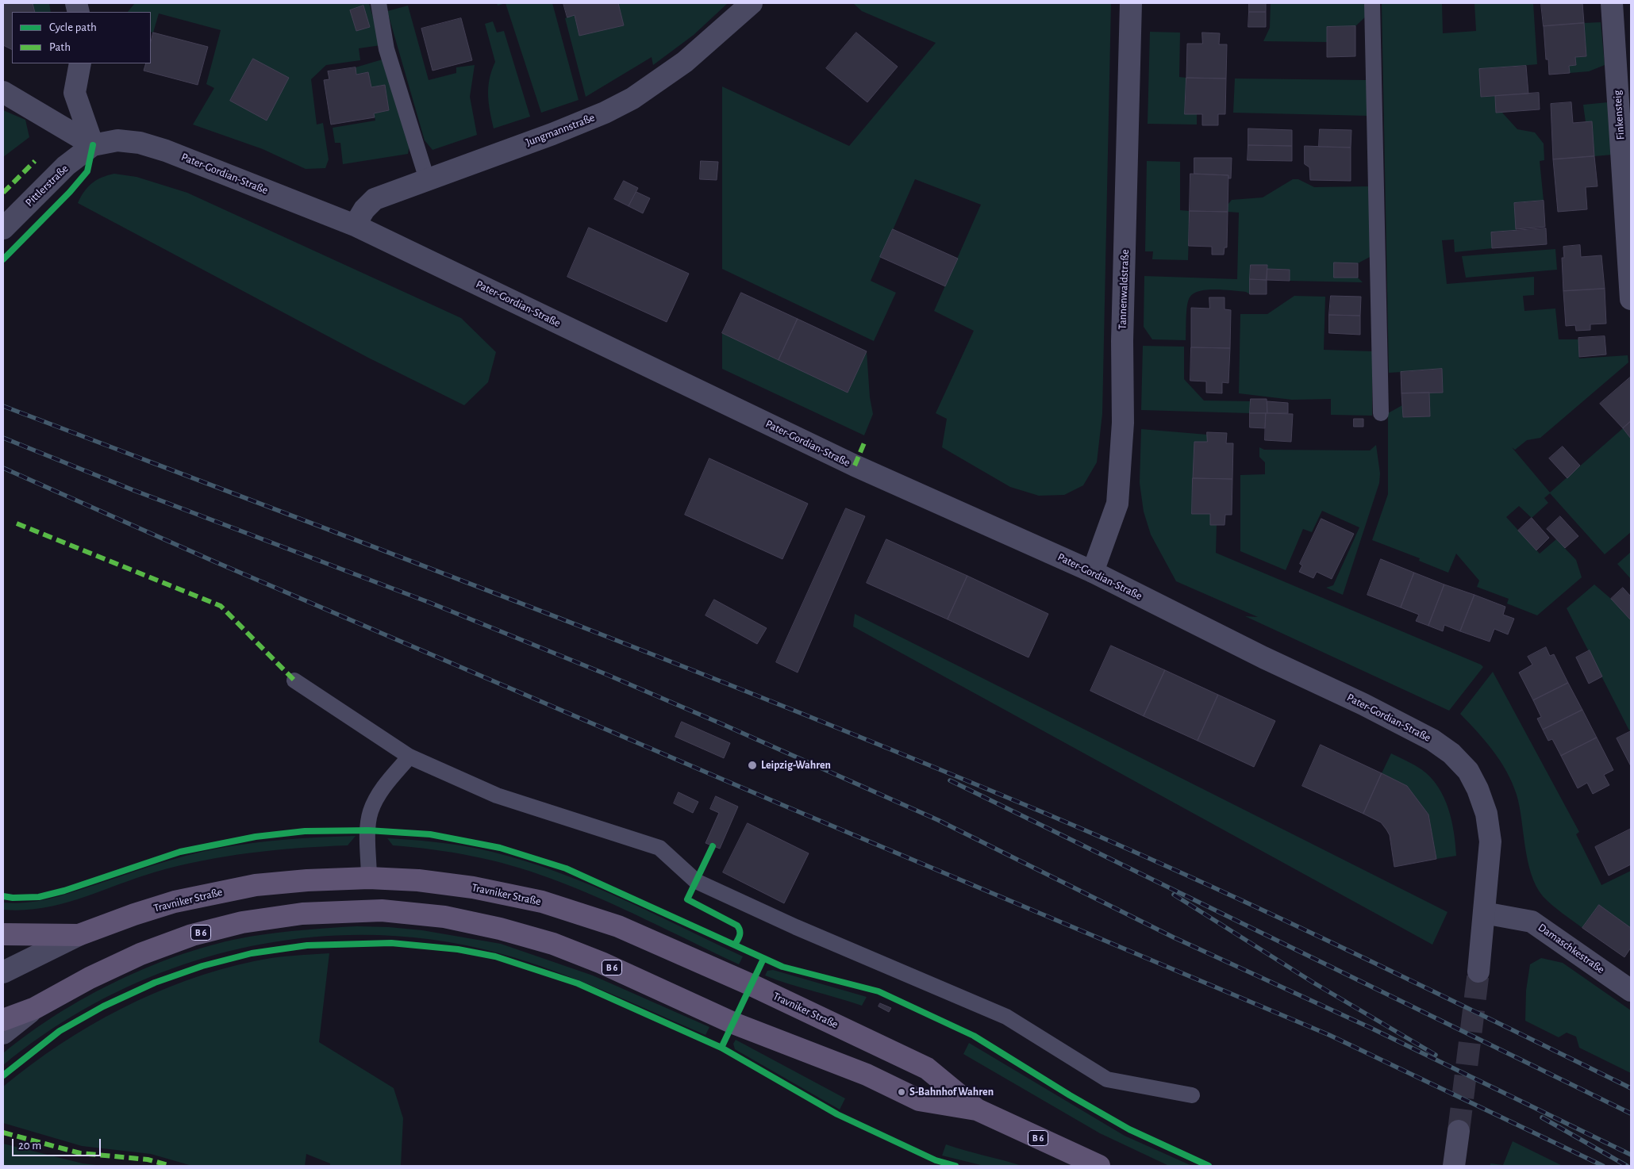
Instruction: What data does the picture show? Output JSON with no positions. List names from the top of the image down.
{
  "streets": {
    "main road": ["Travniker Straße", "B 6"],
    "street": [
      "Finkensteig",
      "Jungmannstraße",
      "Pater-Gordian-Straße",
      "Pittlerstraße",
      "Tannenwaldstraße",
      "Damaschkestraße"
    ]
  },
  "crossings": [
    ["Jungmannstraße", "Pater-Gordian-Straße"],
    ["Pater-Gordian-Straße", "Pittlerstraße"],
    ["Pater-Gordian-Straße", "Tannenwaldstraße"],
    ["Pater-Gordian-Straße", "Damaschkestraße"],
    ["Travniker Straße", "B 6"]
  ],
  "places": ["Leipzig-Wahren", "S-Bahnhof Wahren"],
  "legend": ["Cycle path", "Path"],
  "scale_bar": "20 m"
}
